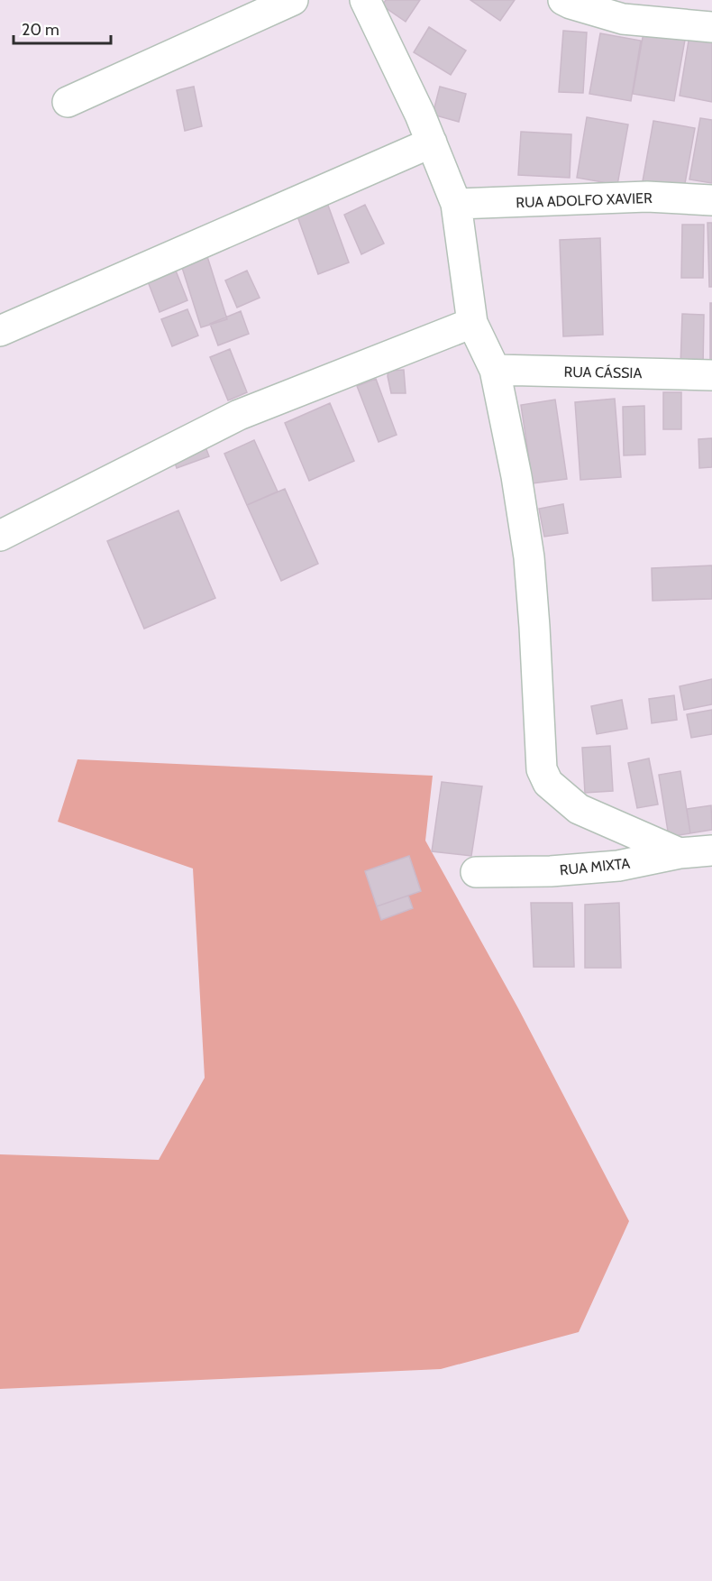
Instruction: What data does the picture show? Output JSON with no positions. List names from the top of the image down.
{
  "streets": {
    "street": ["RUA ADOLFO XAVIER", "RUA CÁSSIA", "RUA MIXTA"]
  },
  "scale_bar": "20 m"
}
